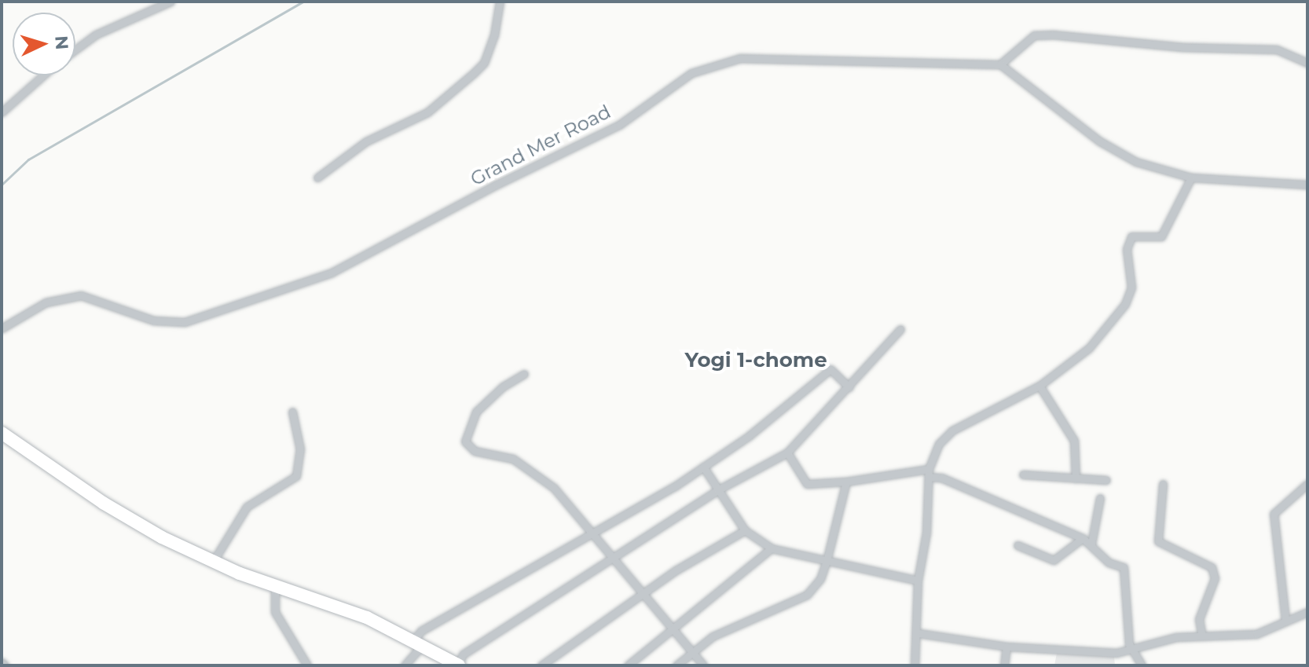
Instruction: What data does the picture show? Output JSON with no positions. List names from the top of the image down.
{
  "streets": {
    "street": ["Grand Mer Road"]
  },
  "districts": ["Yogi 1-chome"],
  "north": "right"
}
